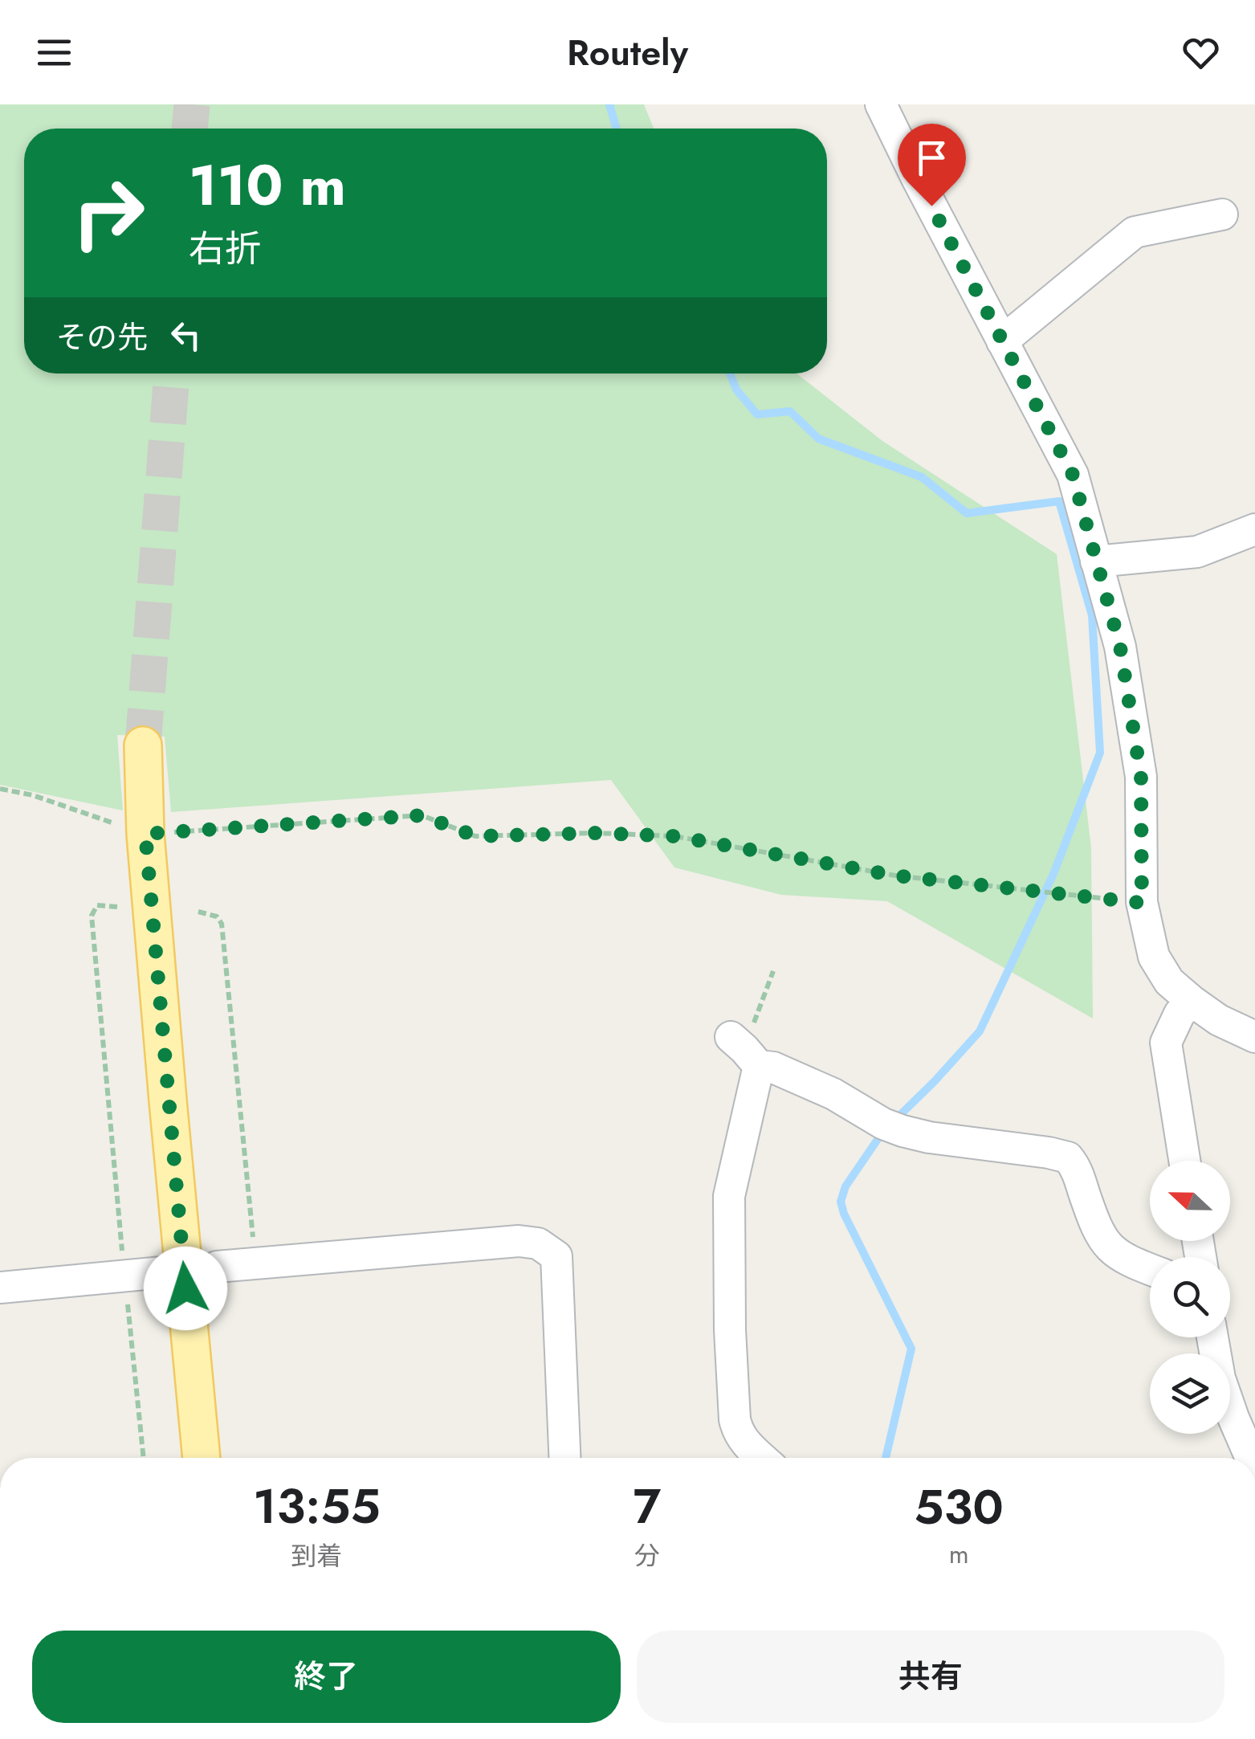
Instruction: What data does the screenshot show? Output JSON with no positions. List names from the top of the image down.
{
  "north": "left",
  "page": {
    "header": "Routely",
    "turn": ["110 m", "右折"],
    "then": "その先",
    "eta": [
      "13:55",
      "到着",
      "7",
      "分",
      "530",
      "m"
    ],
    "buttons": ["終了", "共有"]
  }
}
